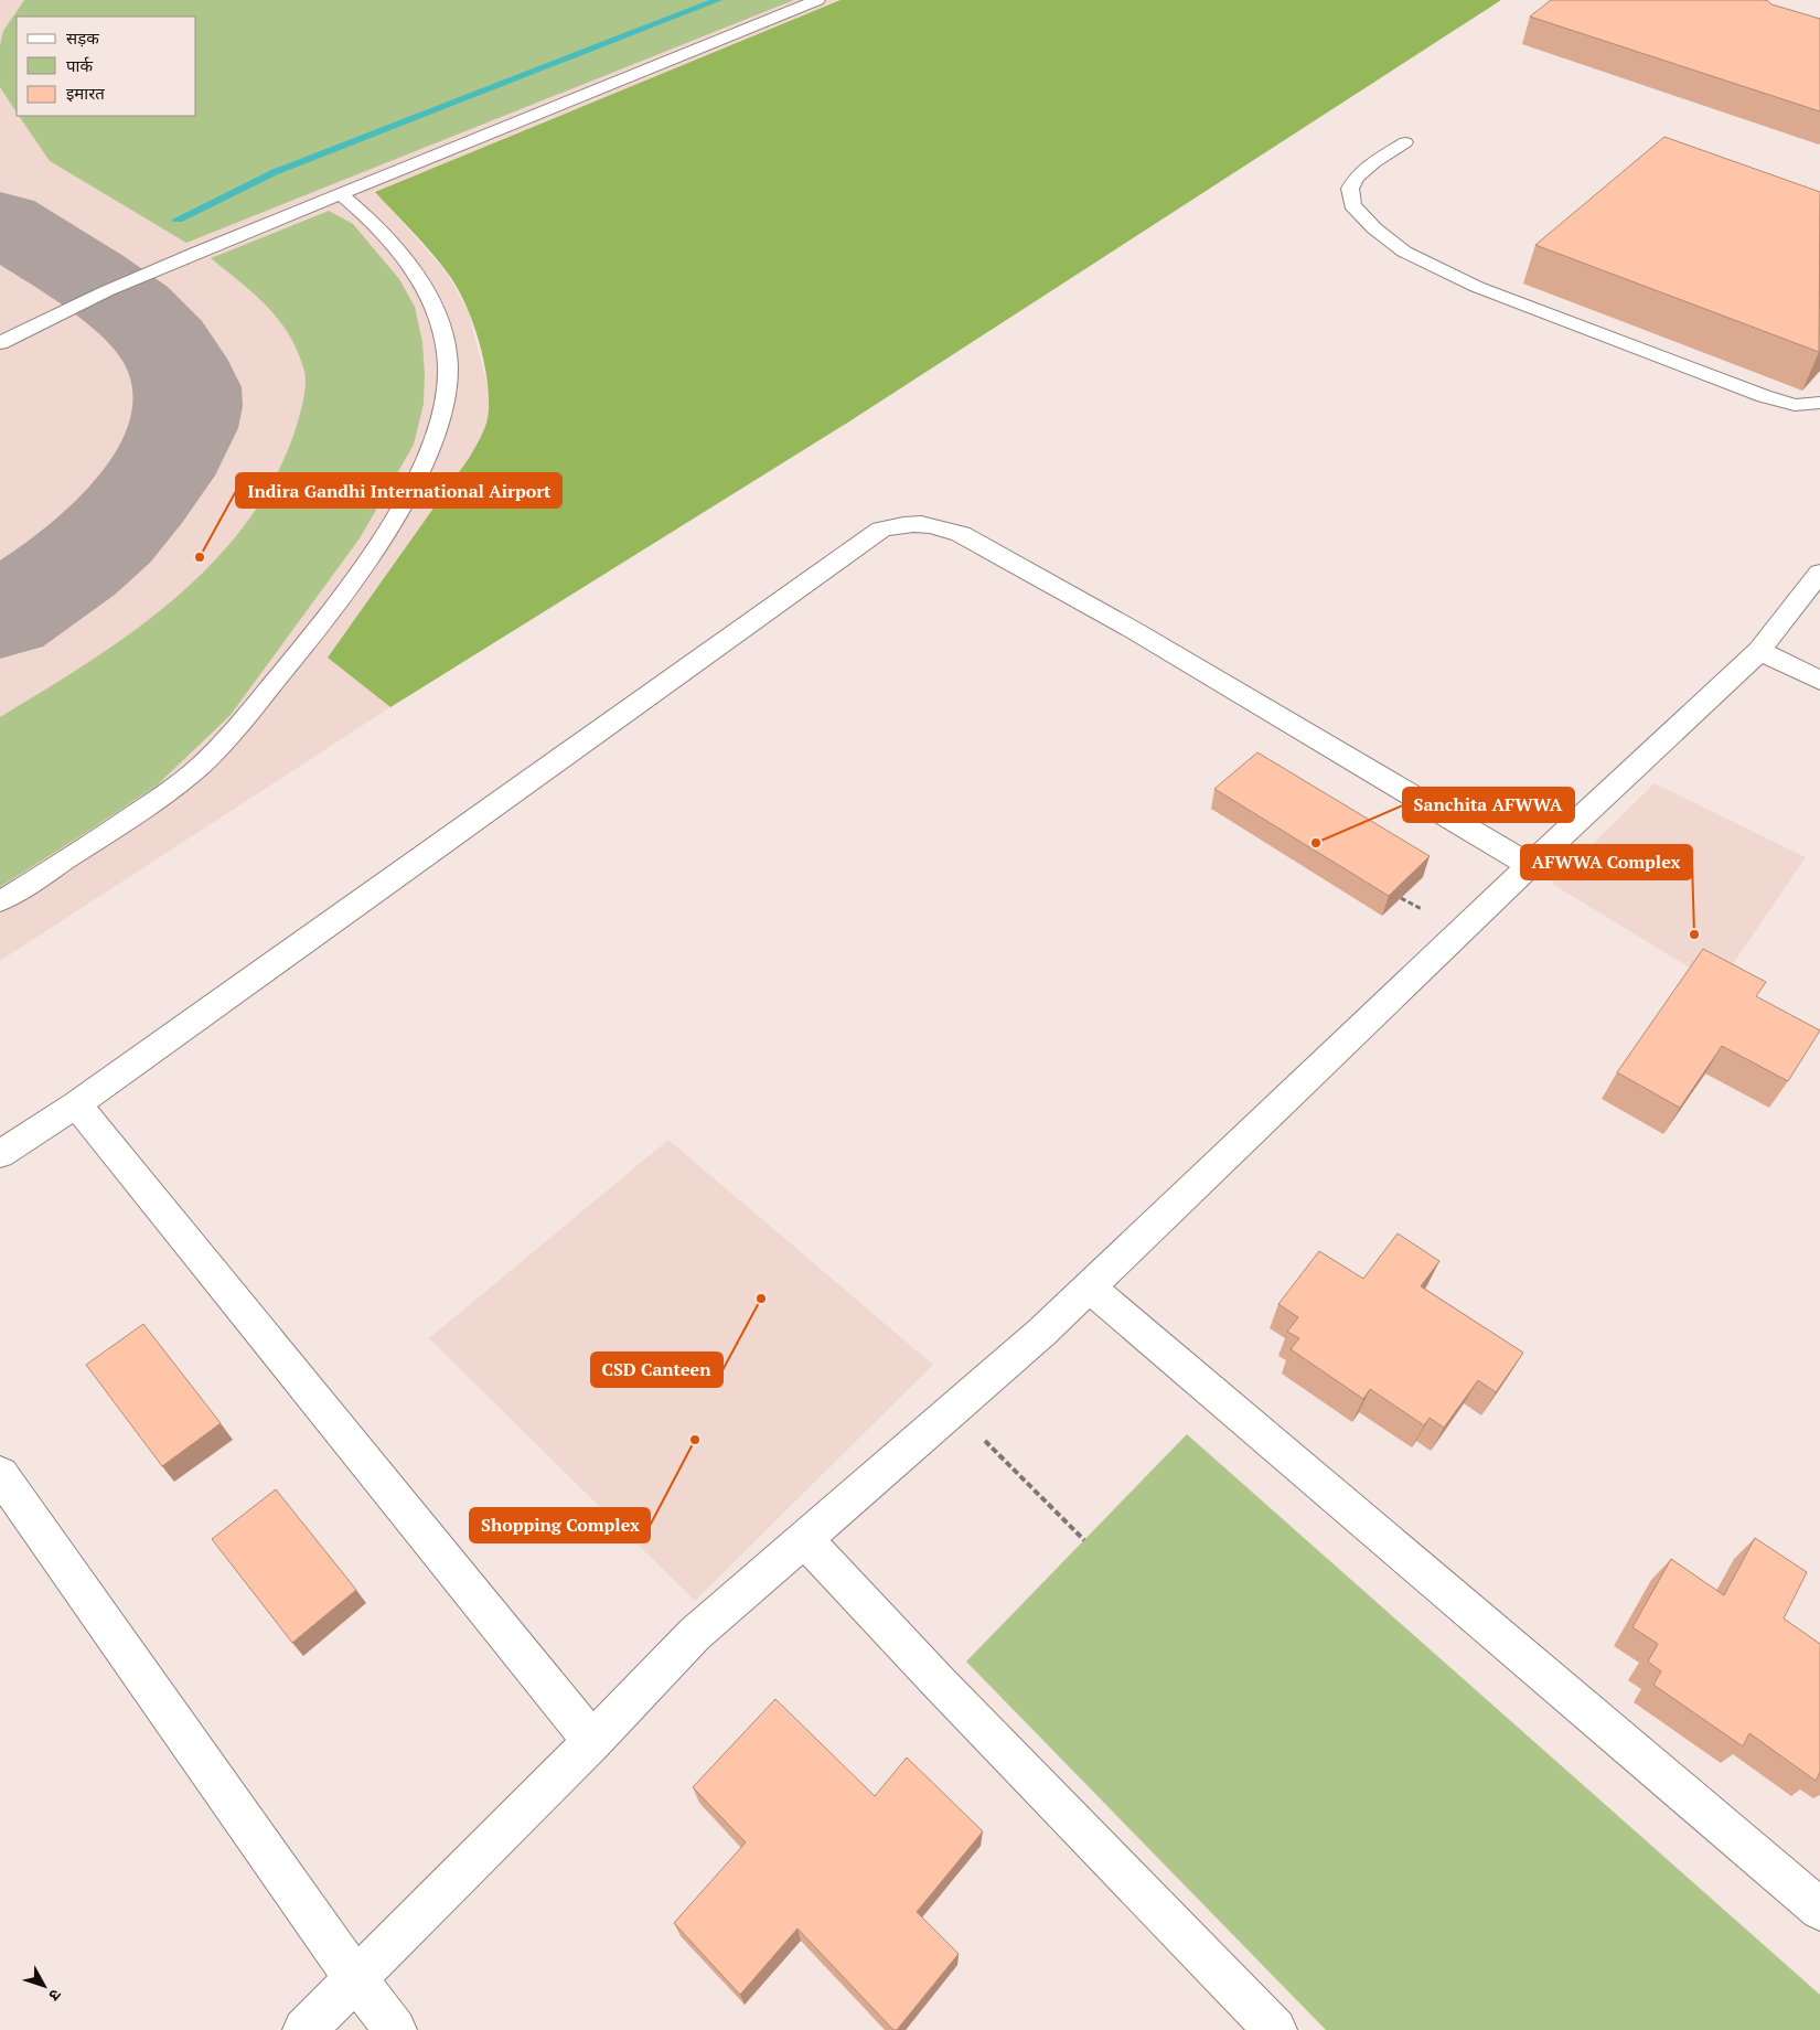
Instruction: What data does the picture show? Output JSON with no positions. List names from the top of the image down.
{
  "places": [
    "Indira Gandhi International Airport",
    "Sanchita AFWWA",
    "AFWWA Complex",
    "CSD Canteen",
    "Shopping Complex"
  ],
  "legend": ["सड़क", "पार्क", "इमारत"],
  "north": "bottom right"
}
